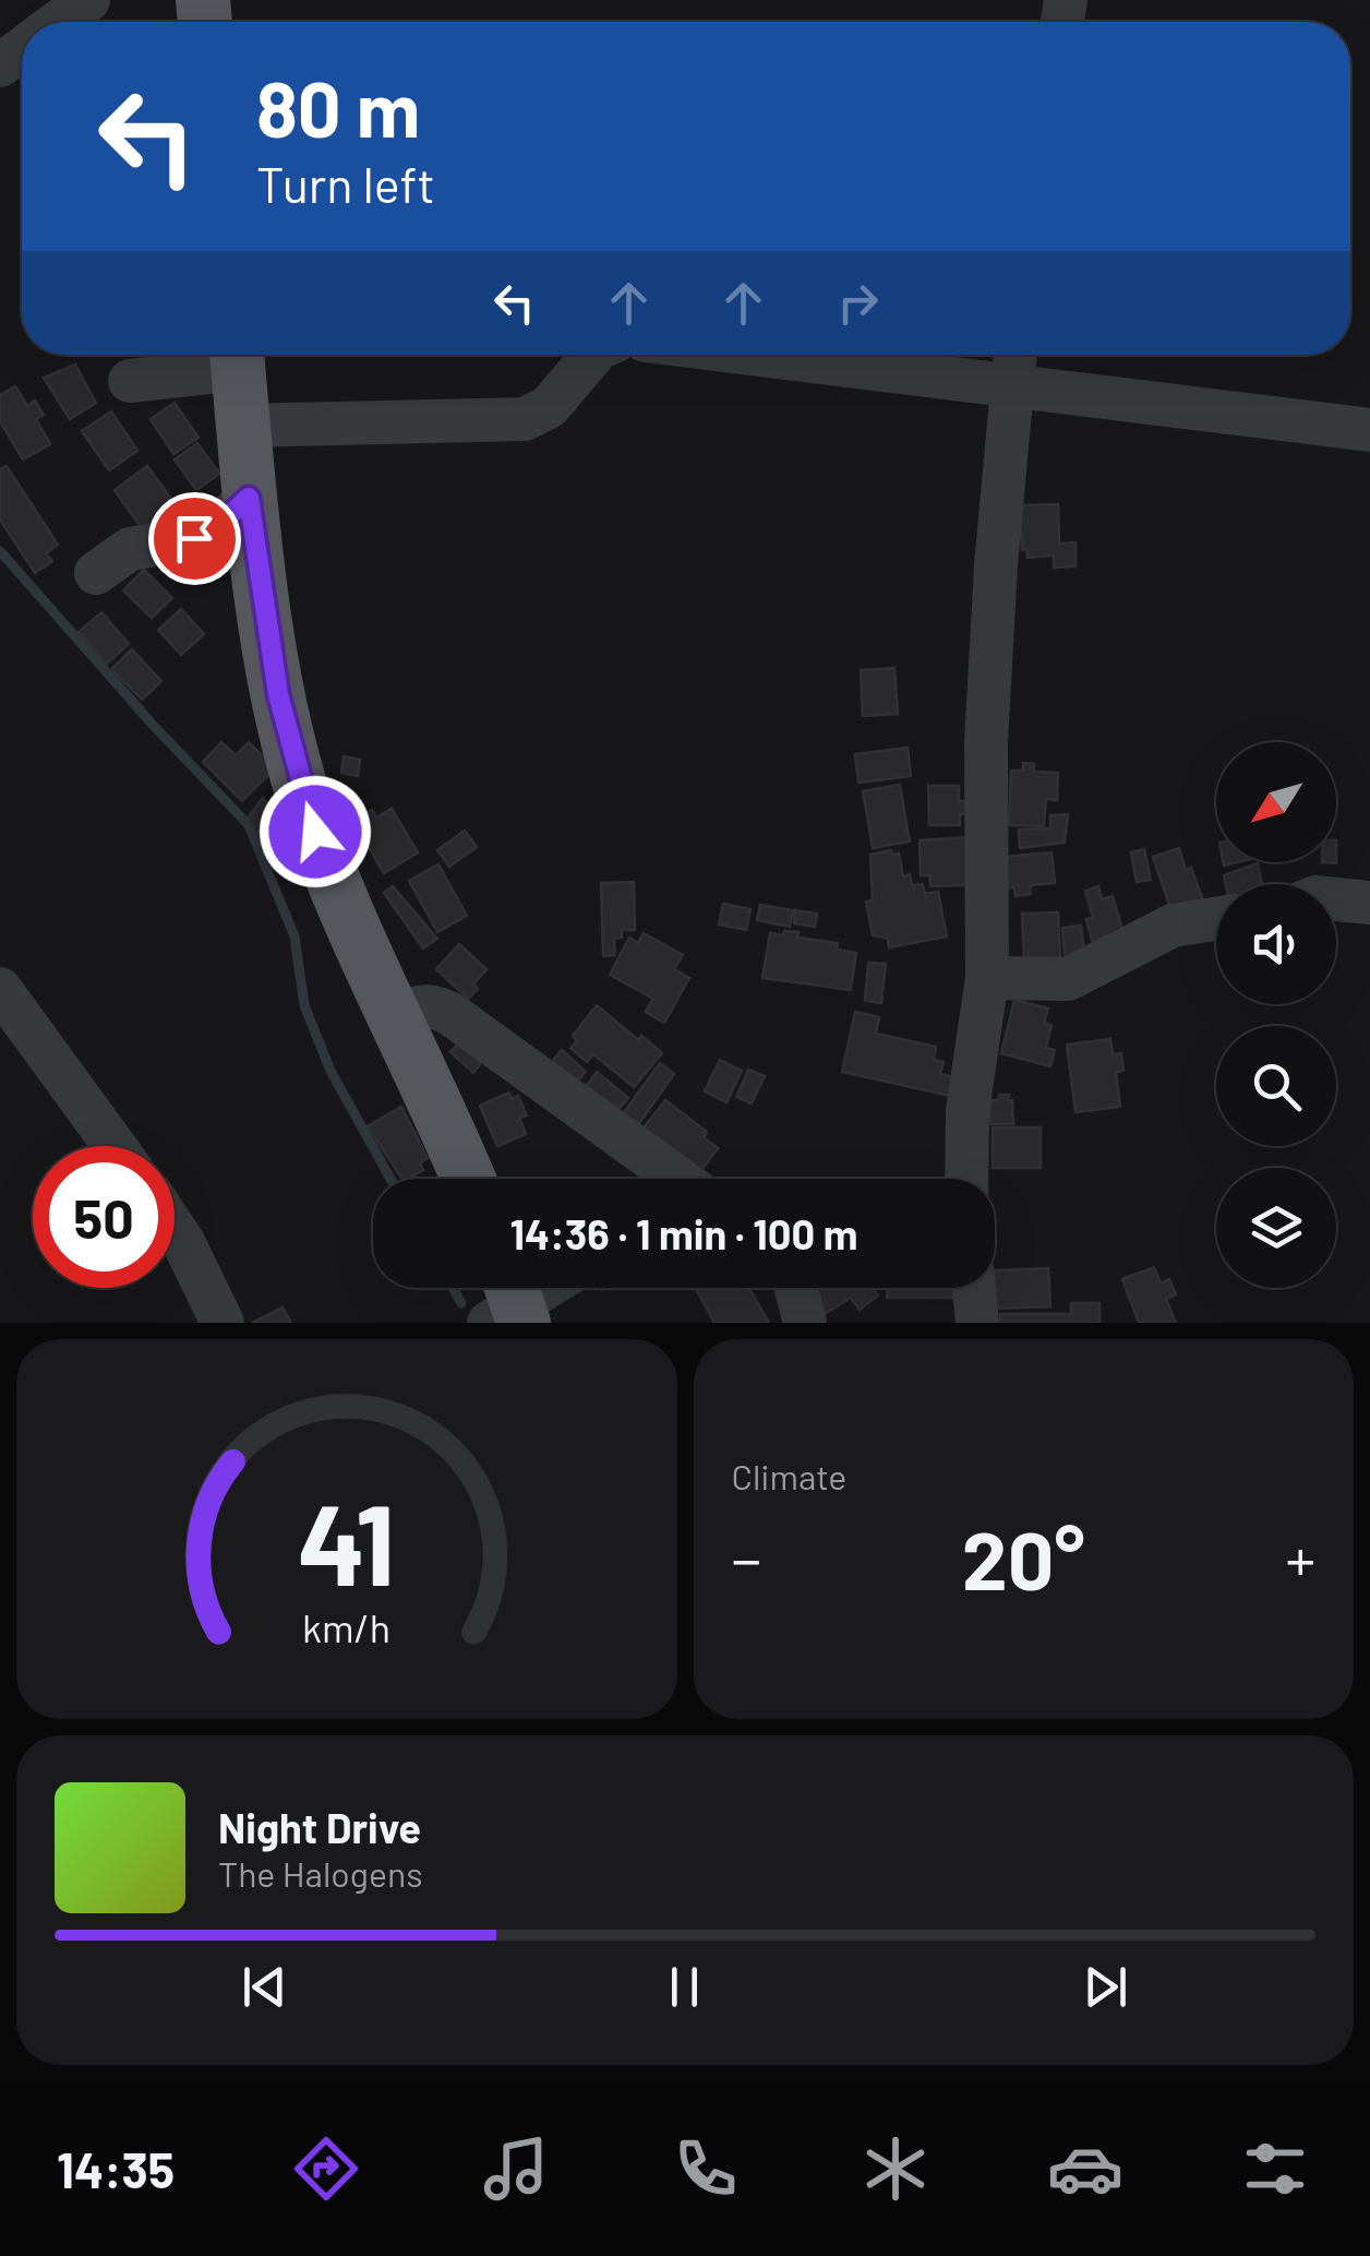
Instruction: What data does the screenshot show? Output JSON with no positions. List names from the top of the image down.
{
  "north": "bottom left",
  "page": {
    "turn": ["80 m", "Turn left"],
    "limit": "50",
    "trip": "14:36 · 1 min · 100 m",
    "tile": "Climate",
    "heat": ["−", "20°", "+"],
    "song": ["Night Drive", "The Halogens"],
    "tabs": "14:35",
    "gauge": ["41", "km/h"]
  }
}
